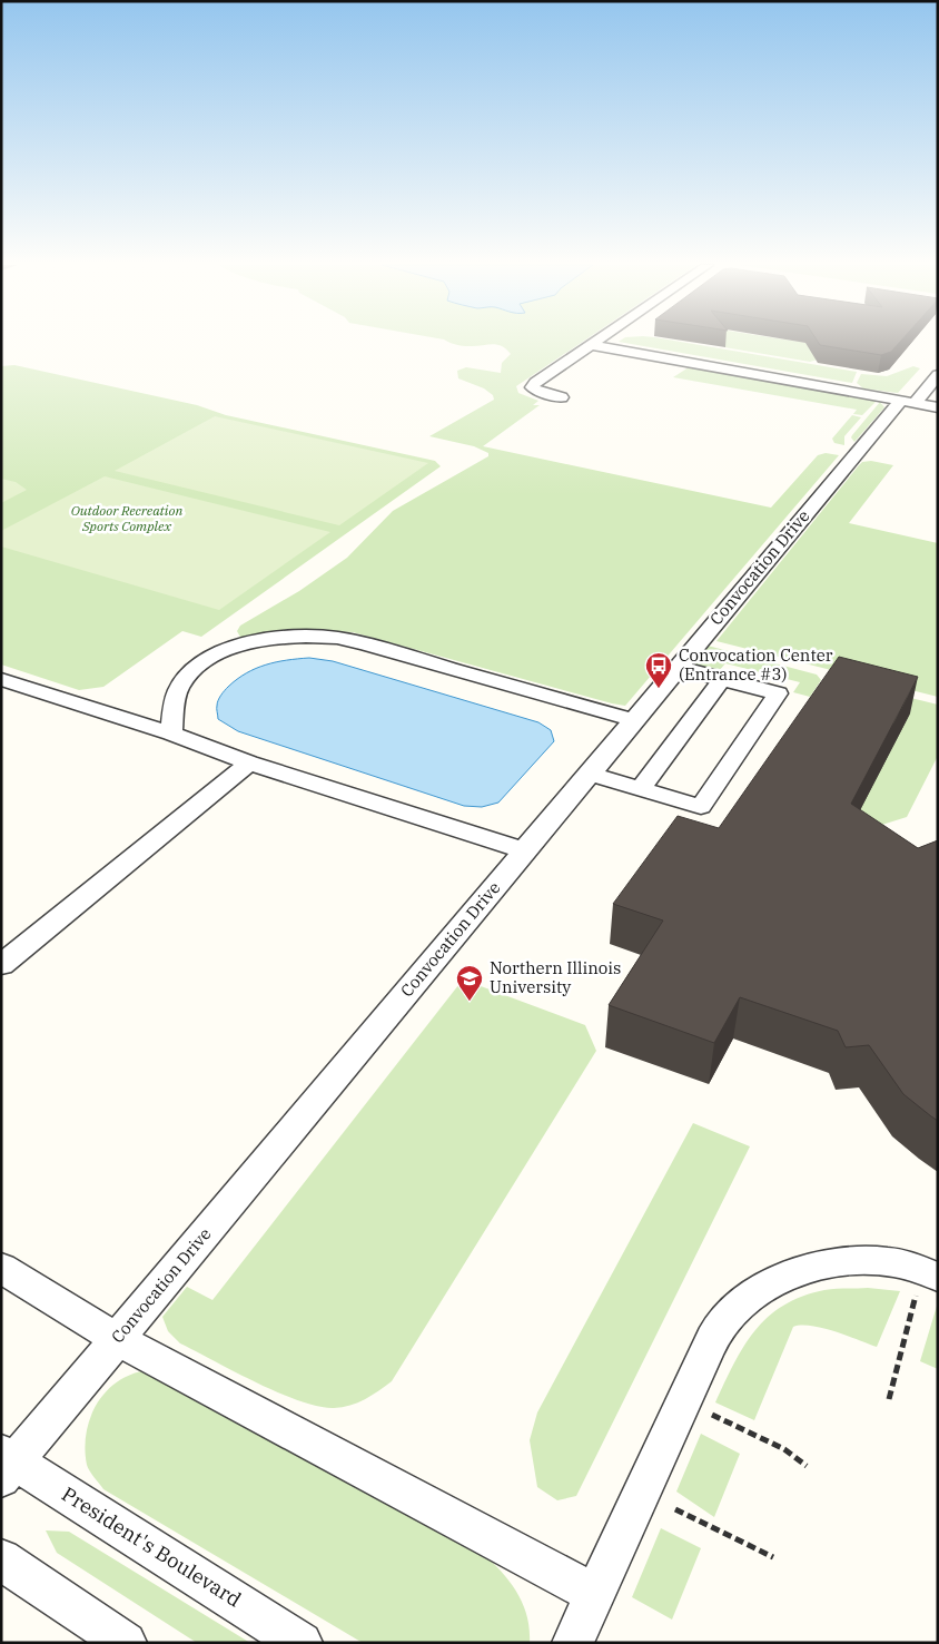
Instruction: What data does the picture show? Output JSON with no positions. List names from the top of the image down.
{
  "streets": {
    "street": ["Convocation Drive", "President's Boulevard"]
  },
  "crossings": [
    ["Convocation Drive", "President's Boulevard"]
  ],
  "parks": ["Outdoor Recreation Sports Complex"],
  "places": {
    "bus stop": ["Convocation Center (Entrance #3)"],
    "school or university": ["Northern Illinois University"]
  }
}
